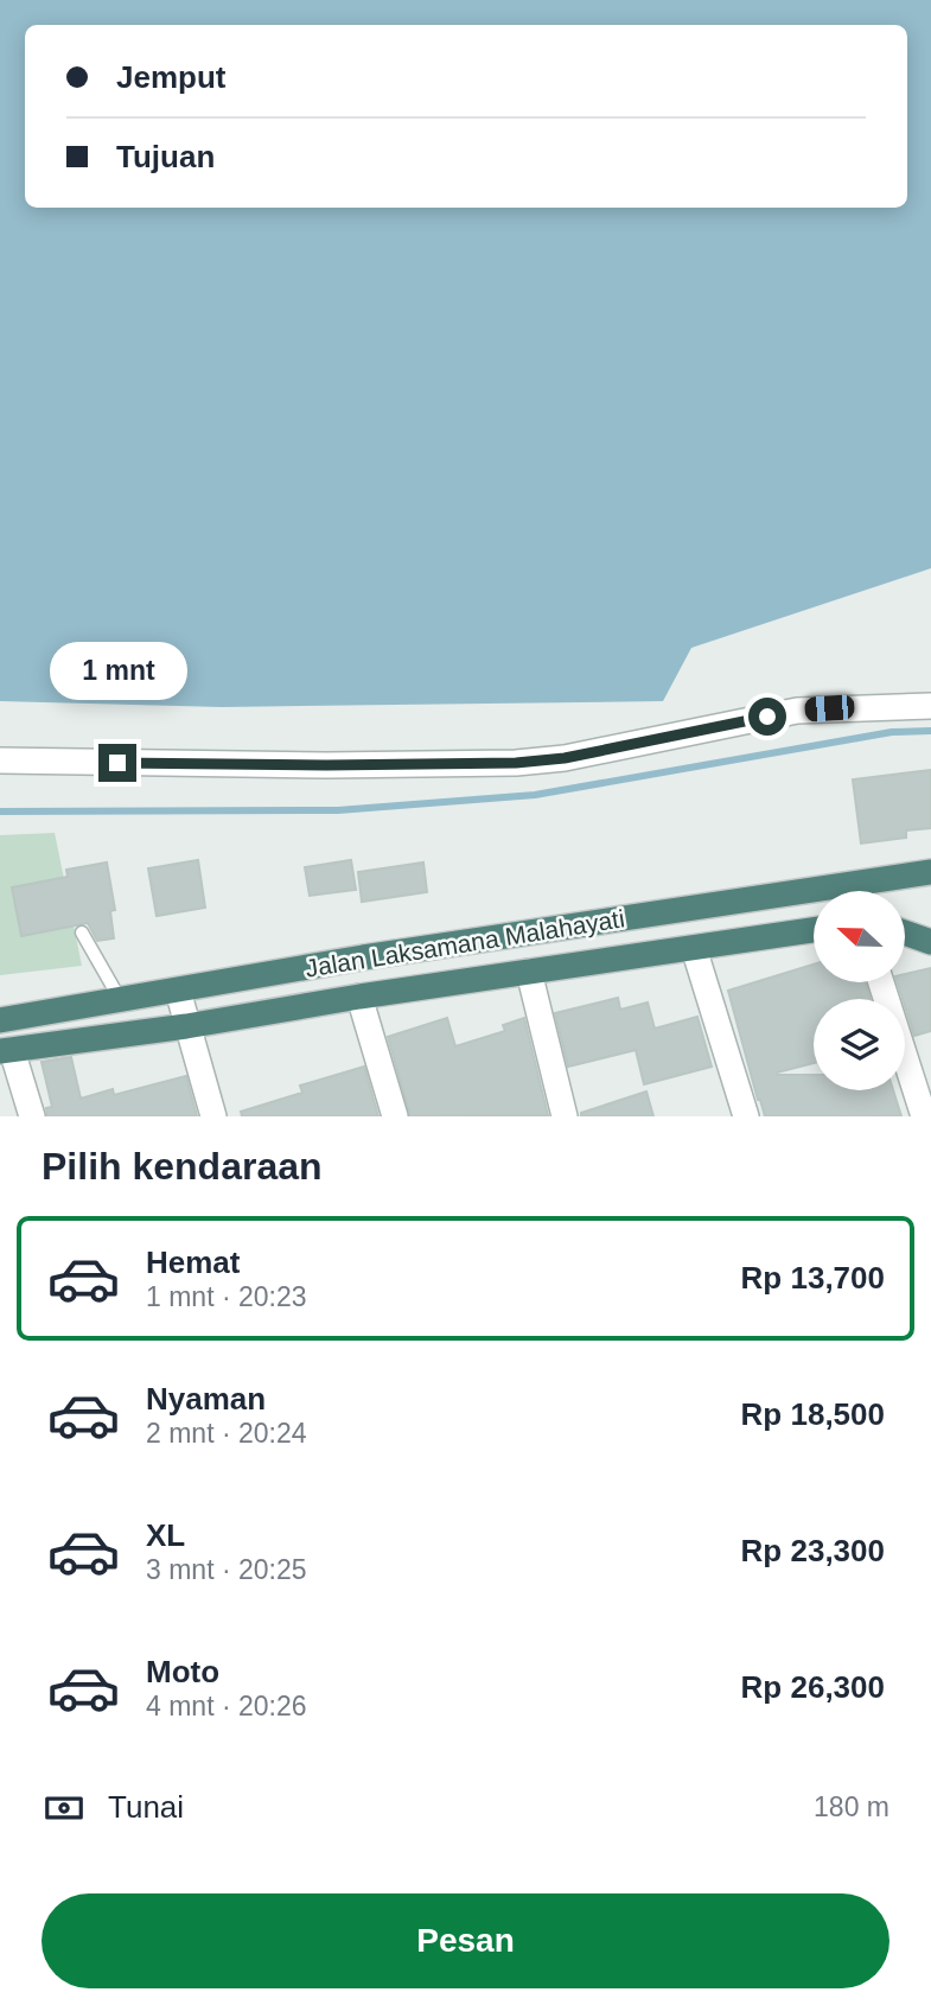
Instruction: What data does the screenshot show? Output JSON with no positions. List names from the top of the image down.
{
  "streets": {
    "highway": ["Jalan Laksamana Malahayati"]
  },
  "north": "left",
  "page": {
    "banner": ["Jemput", "Tujuan"],
    "bubble": "1 mnt",
    "heading": "Pilih kendaraan",
    "list": [
      {
        "name": "Hemat",
        "note": "1 mnt · 20:23",
        "value": "Rp 13,700"
      },
      {
        "name": "Nyaman",
        "note": "2 mnt · 20:24",
        "value": "Rp 18,500"
      },
      {
        "name": "XL",
        "note": "3 mnt · 20:25",
        "value": "Rp 23,300"
      },
      {
        "name": "Moto",
        "note": "4 mnt · 20:26",
        "value": "Rp 26,300"
      }
    ],
    "pay": ["Tunai", "180 m"],
    "buttons": "Pesan"
  }
}
